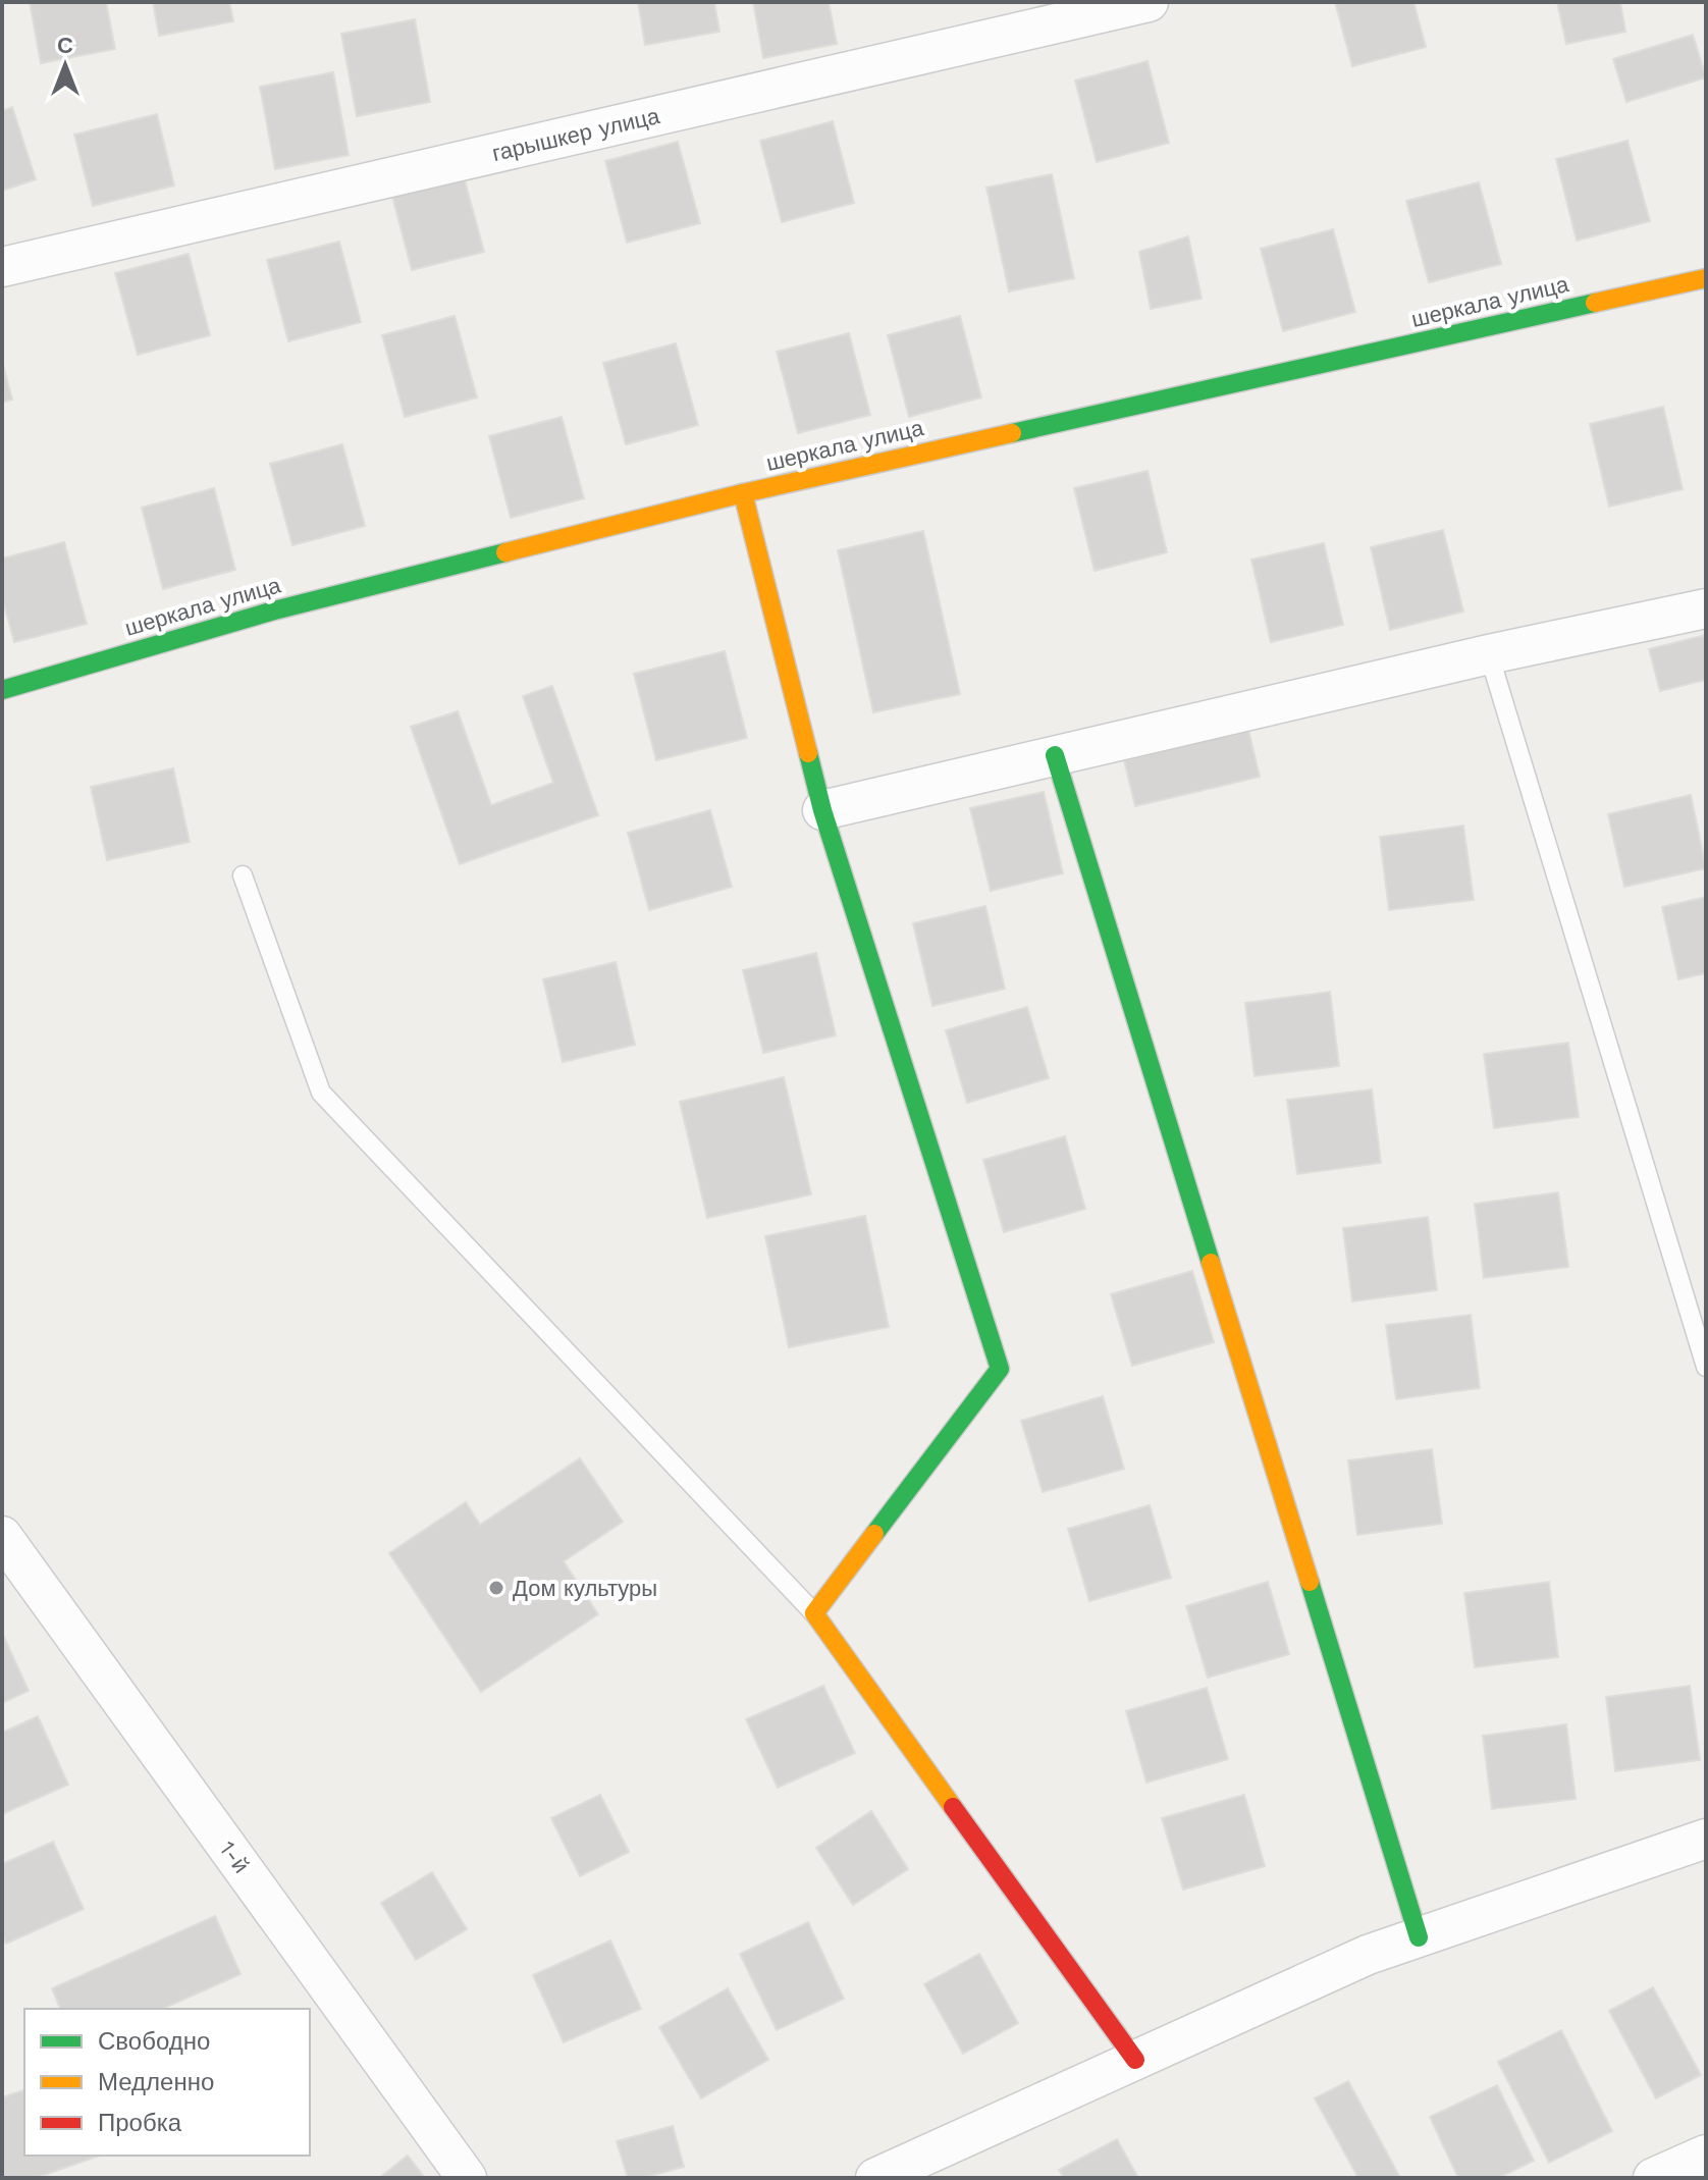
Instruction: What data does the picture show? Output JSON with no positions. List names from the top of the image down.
{
  "streets": {
    "street": ["гарышкер улица", "шеркала улица", "1-й"]
  },
  "places": ["Дом культуры"],
  "legend": ["Свободно", "Медленно", "Пробка"],
  "north": "top"
}
